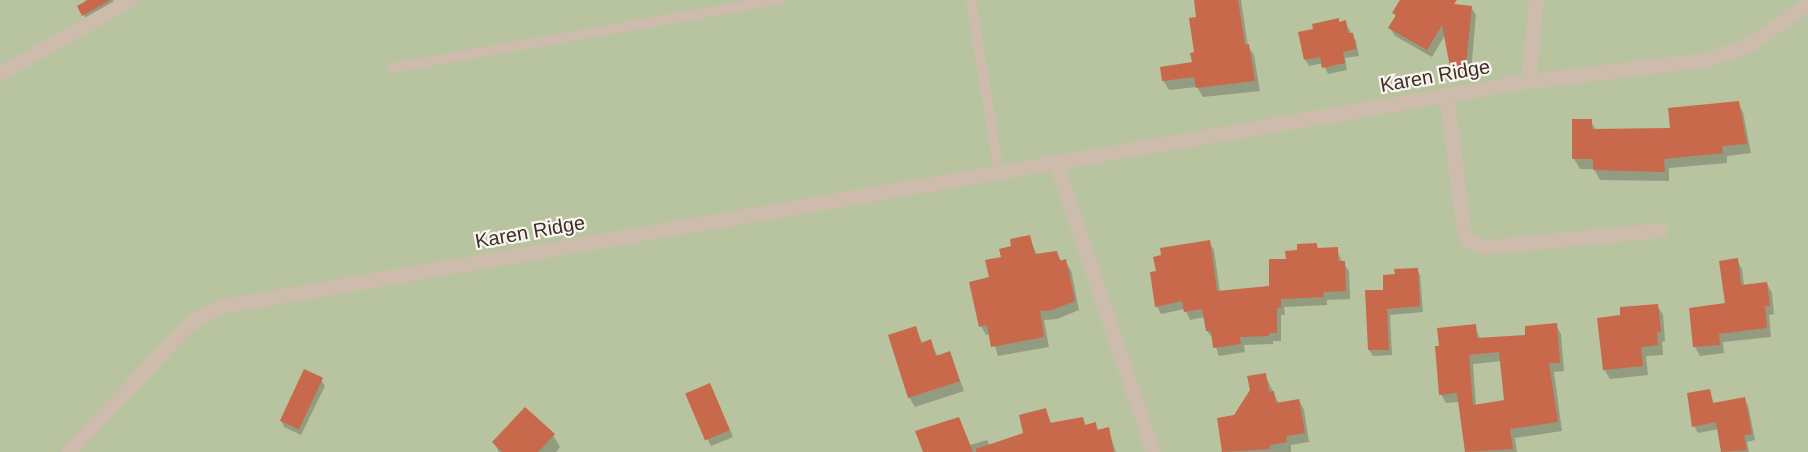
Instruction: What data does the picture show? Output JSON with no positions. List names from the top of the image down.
{
  "streets": {
    "street": ["Karen Ridge"]
  }
}
